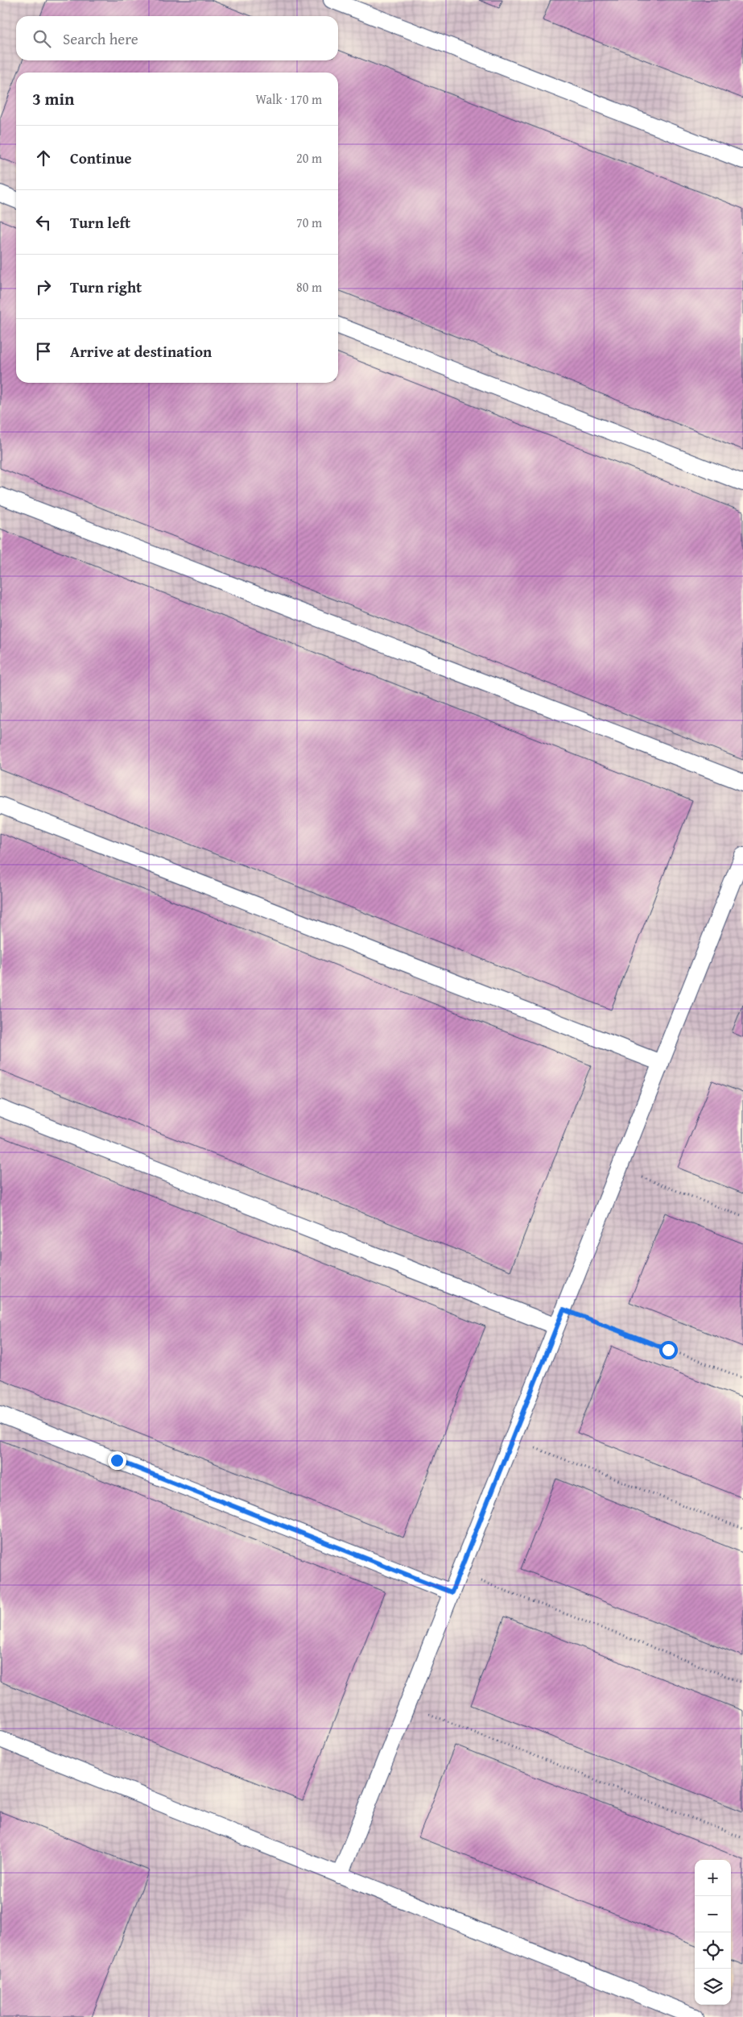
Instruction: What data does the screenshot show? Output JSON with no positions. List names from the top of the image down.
{
  "page": {
    "search": "Search here",
    "heading": ["3 min", "Walk · 170 m"],
    "list": [
      ["Continue", "20 m"],
      ["Turn left", "70 m"],
      ["Turn right", "80 m"],
      "Arrive at destination"
    ],
    "map_buttons": ["+", "−"]
  }
}
